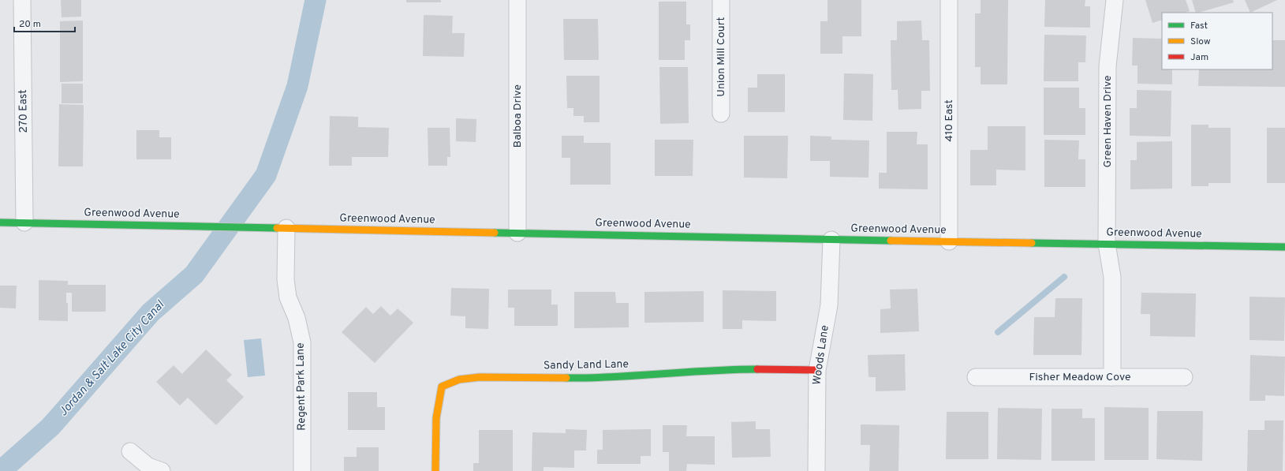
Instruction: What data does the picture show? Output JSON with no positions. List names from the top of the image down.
{
  "streets": {
    "street": [
      "Union Mill Court",
      "270 East",
      "Balboa Drive",
      "410 East",
      "Green Haven Drive",
      "Greenwood Avenue",
      "Woods Lane",
      "Sandy Land Lane",
      "Fisher Meadow Cove",
      "Regent Park Lane"
    ]
  },
  "crossings": [
    ["270 East", "Greenwood Avenue"],
    ["Balboa Drive", "Greenwood Avenue"],
    ["410 East", "Greenwood Avenue"],
    ["Green Haven Drive", "Greenwood Avenue"],
    ["Green Haven Drive", "Fisher Meadow Cove"],
    ["Greenwood Avenue", "Woods Lane"],
    ["Greenwood Avenue", "Regent Park Lane"],
    ["Woods Lane", "Sandy Land Lane"]
  ],
  "water": ["Jordan & Salt Lake City Canal"],
  "legend": ["Fast", "Slow", "Jam"],
  "scale_bar": "20 m"
}
